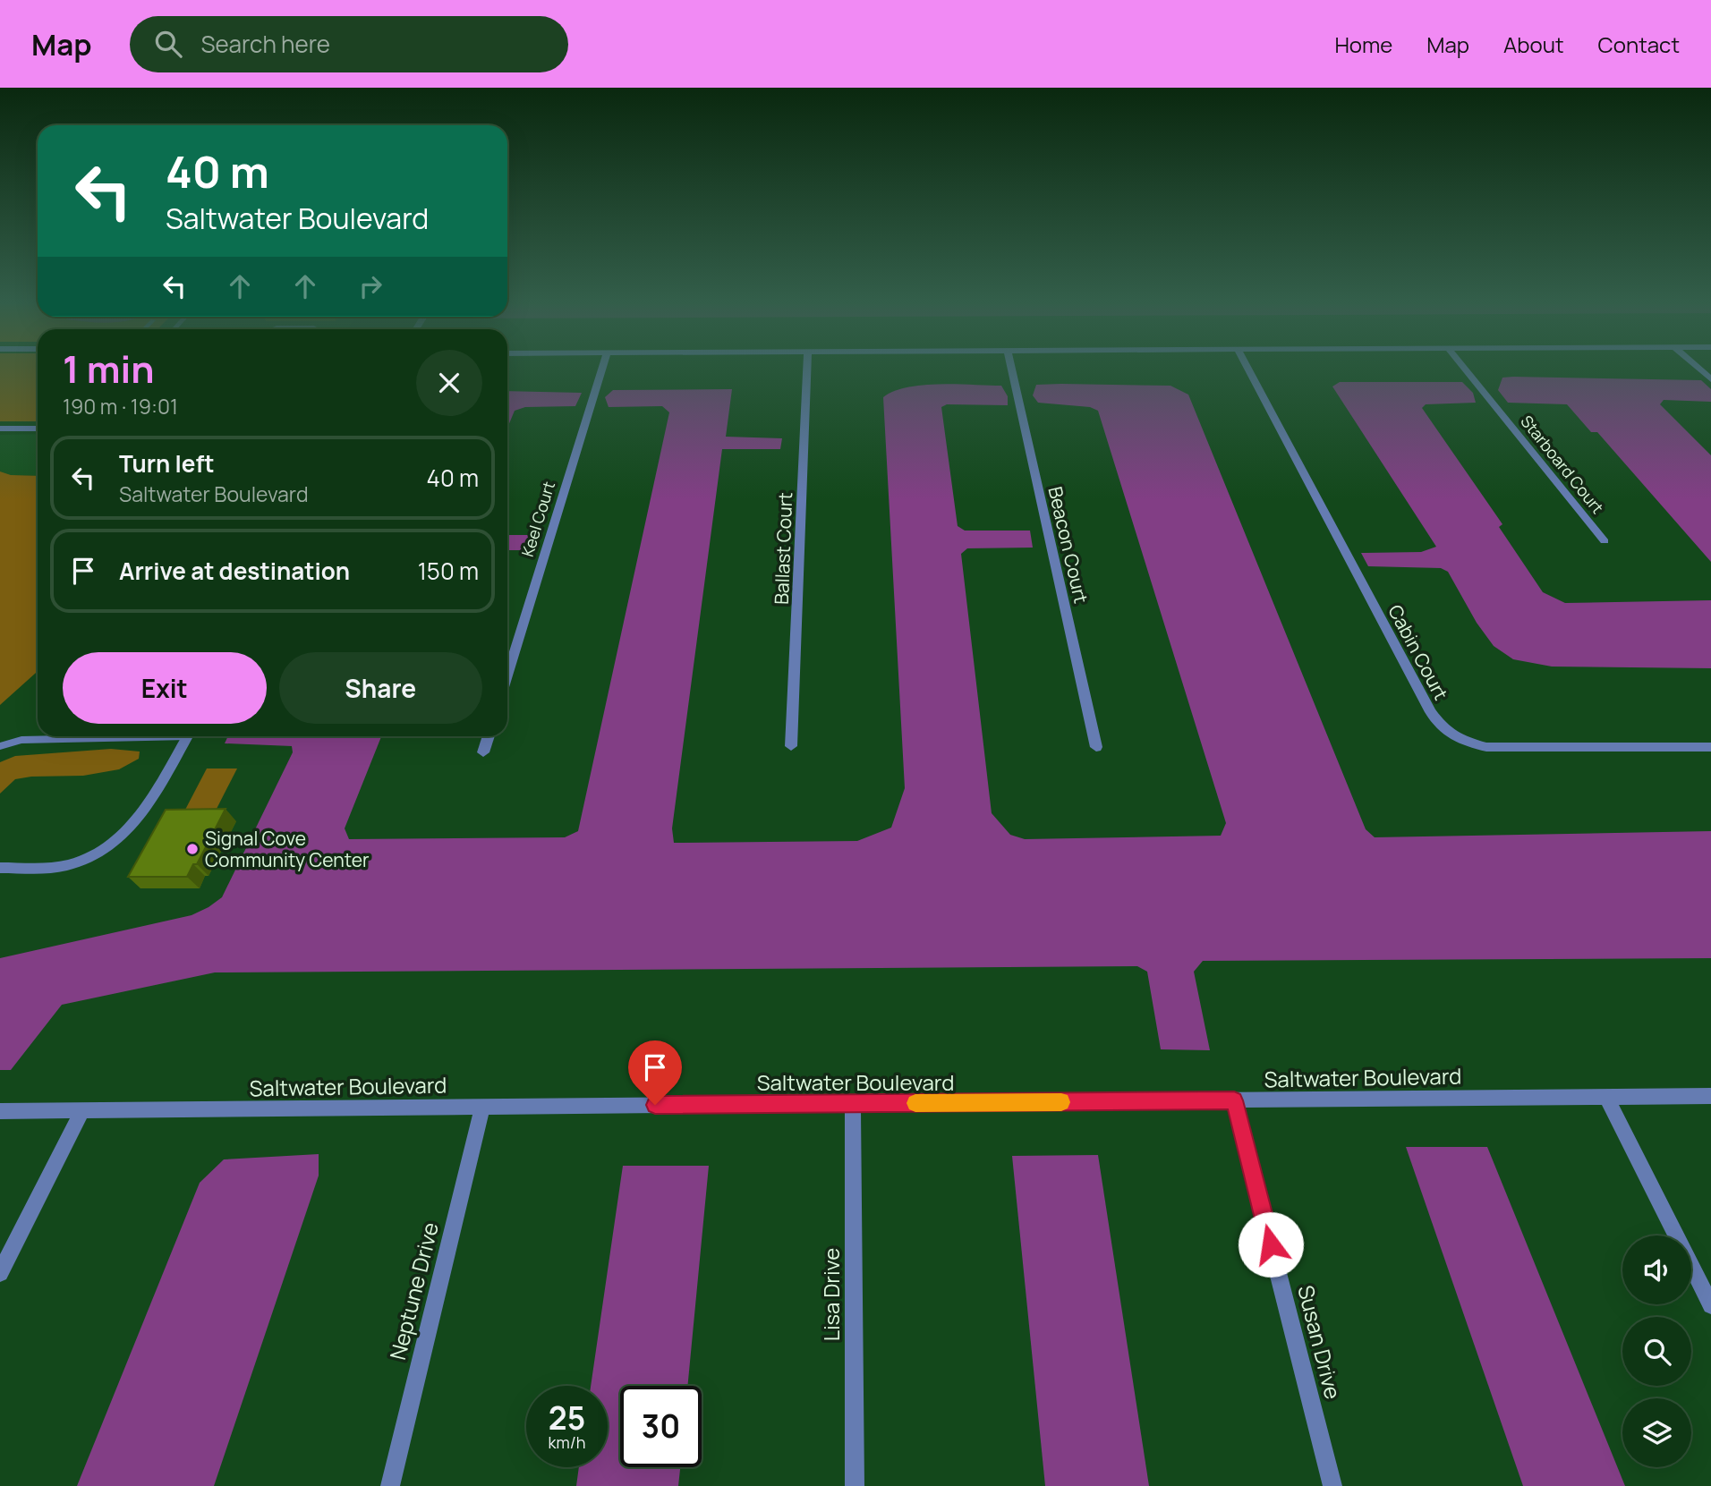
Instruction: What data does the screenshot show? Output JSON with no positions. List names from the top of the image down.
{
  "streets": {
    "street": [
      "Starboard Court",
      "Keel Court",
      "Beacon Court",
      "Ballast Court",
      "Cabin Court",
      "Saltwater Boulevard",
      "Neptune Drive",
      "Lisa Drive",
      "Susan Drive"
    ]
  },
  "crossings": [
    ["Saltwater Boulevard", "Neptune Drive"],
    ["Saltwater Boulevard", "Lisa Drive"],
    ["Saltwater Boulevard", "Susan Drive"]
  ],
  "places": ["Signal Cove Community Center"],
  "page": {
    "header": "Map",
    "search": "Search here",
    "nav": [
      "Home",
      "Map",
      "About",
      "Contact"
    ],
    "turn": ["40 m", "Saltwater Boulevard"],
    "heading": ["1 min", "190 m · 19:01"],
    "list": [
      {
        "name": "Turn left",
        "note": "Saltwater Boulevard",
        "value": "40 m"
      },
      {
        "name": "Arrive at destination",
        "value": "150 m"
      }
    ],
    "buttons": ["Exit", "Share"],
    "speed": "25 km/h",
    "limit": "30"
  }
}
